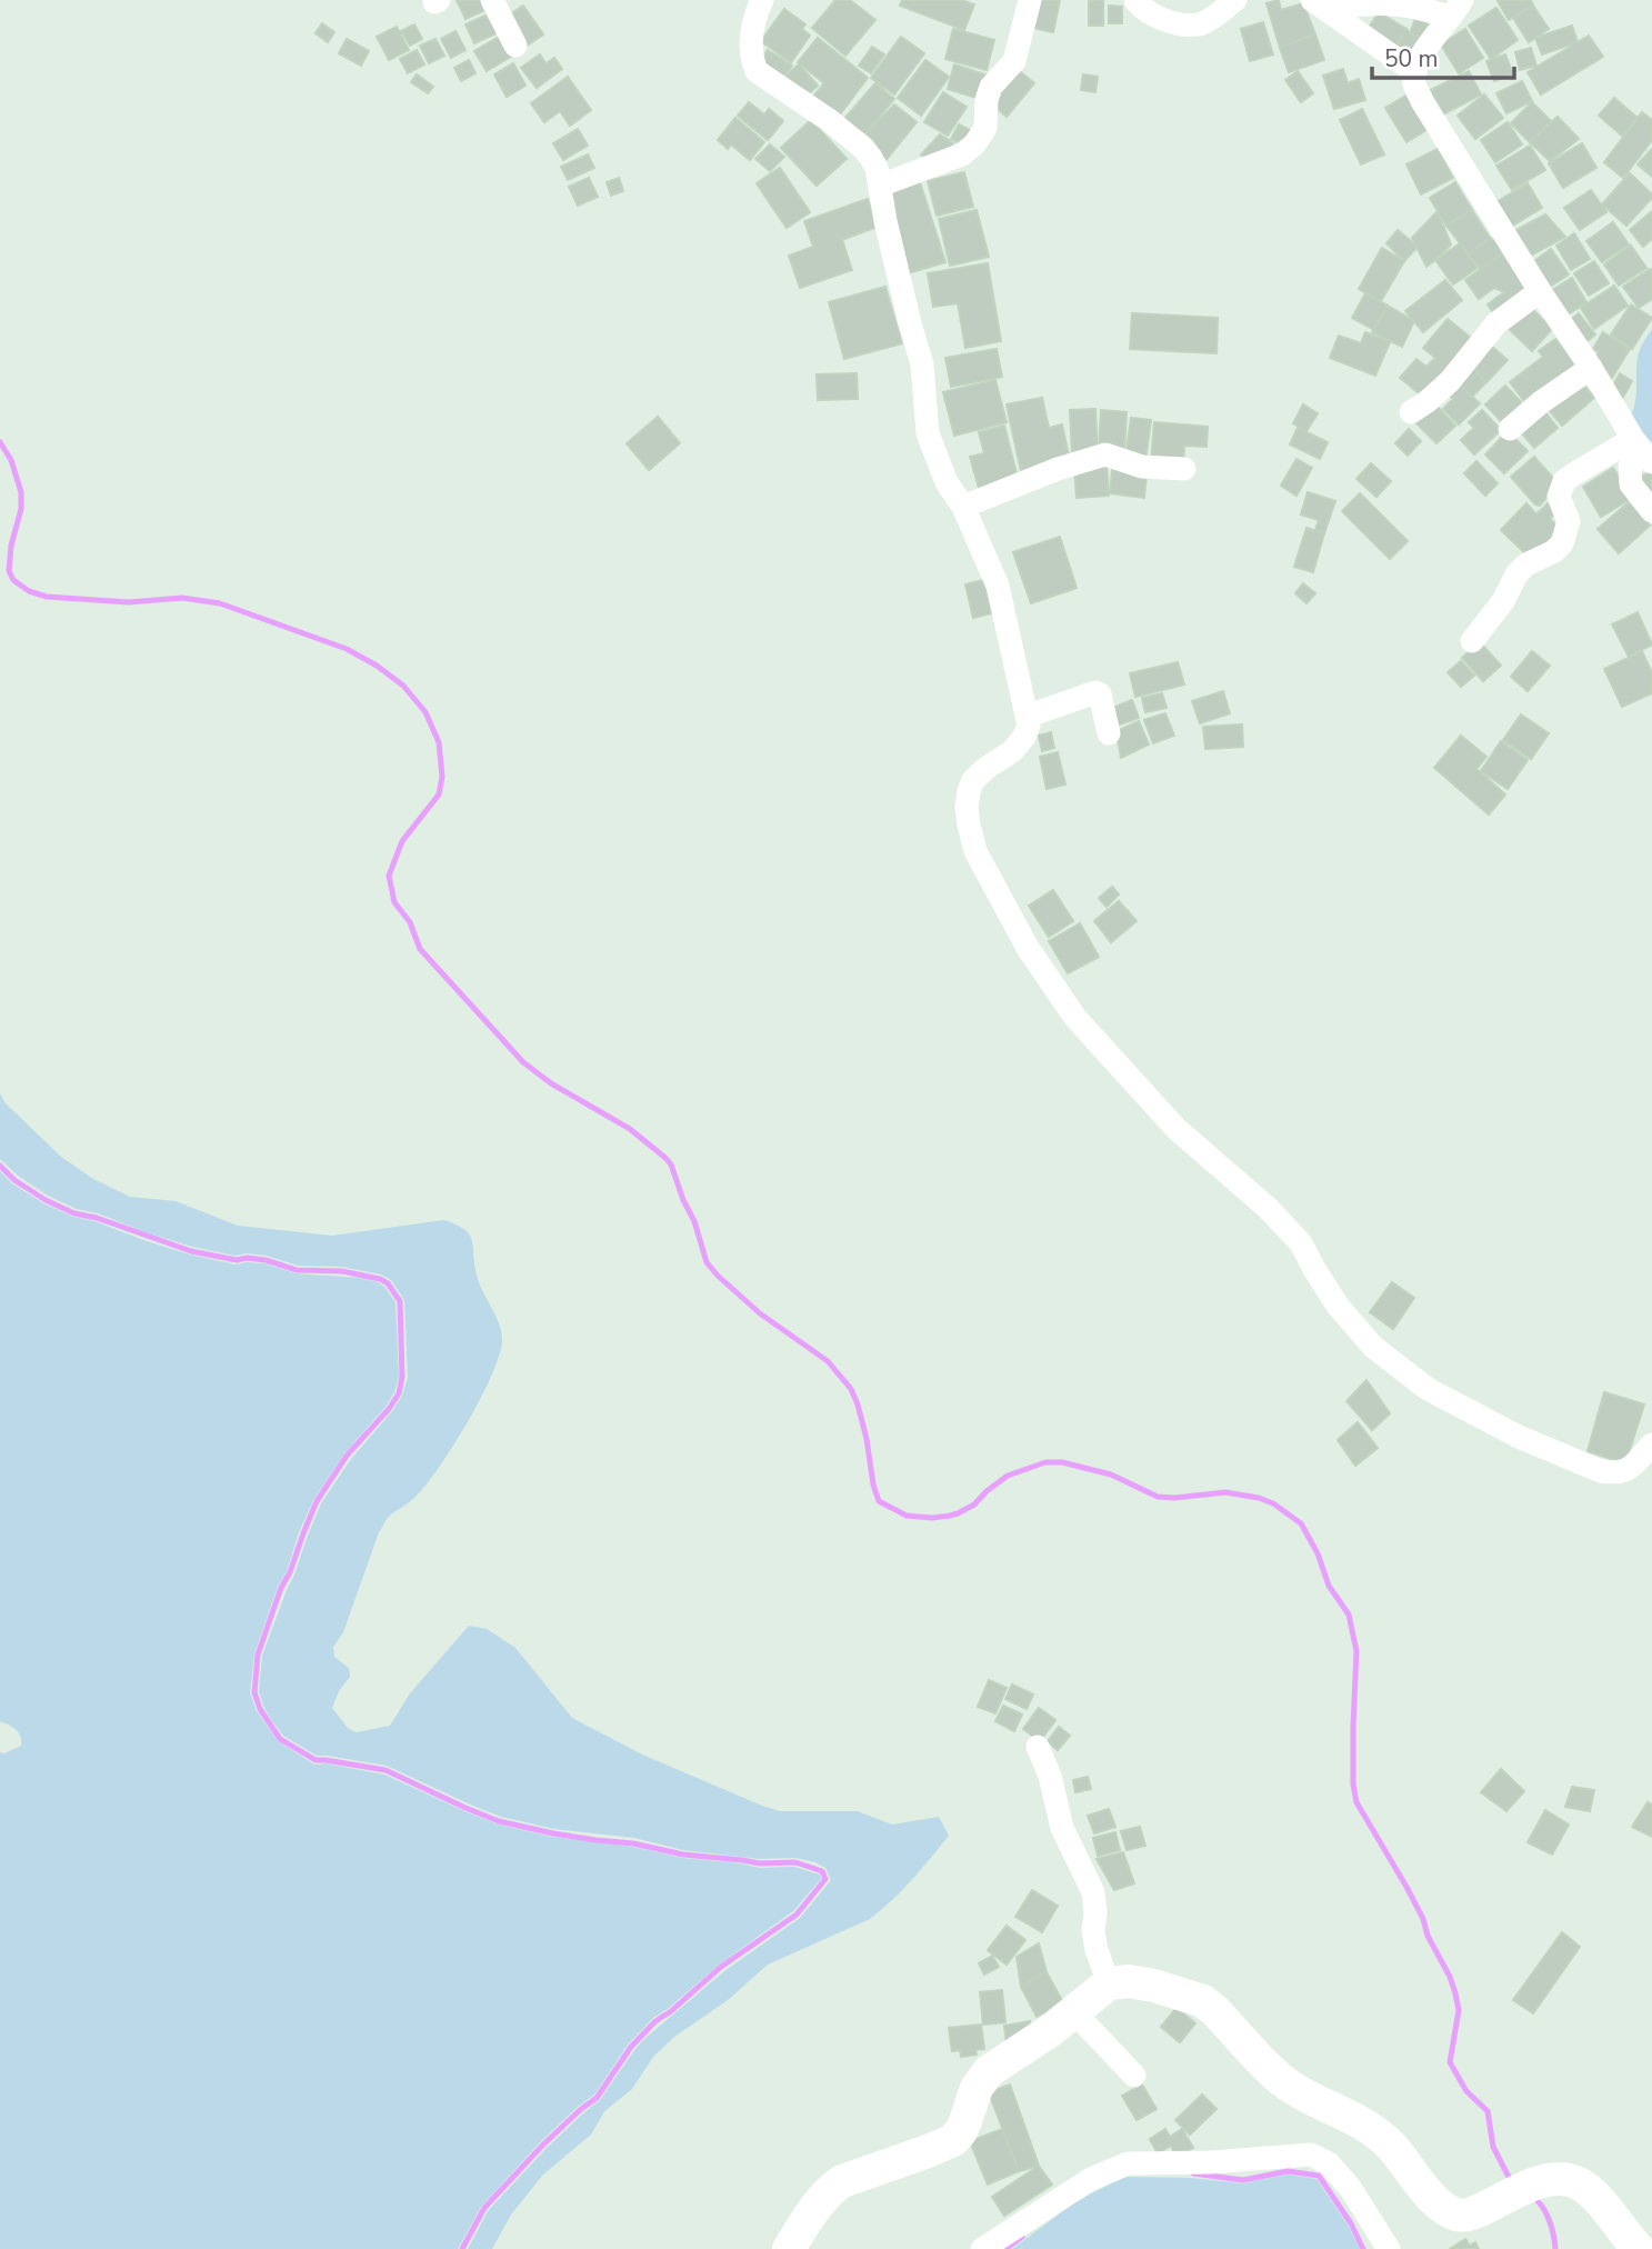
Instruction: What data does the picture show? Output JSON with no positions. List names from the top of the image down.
{
  "scale_bar": "50 m"
}
